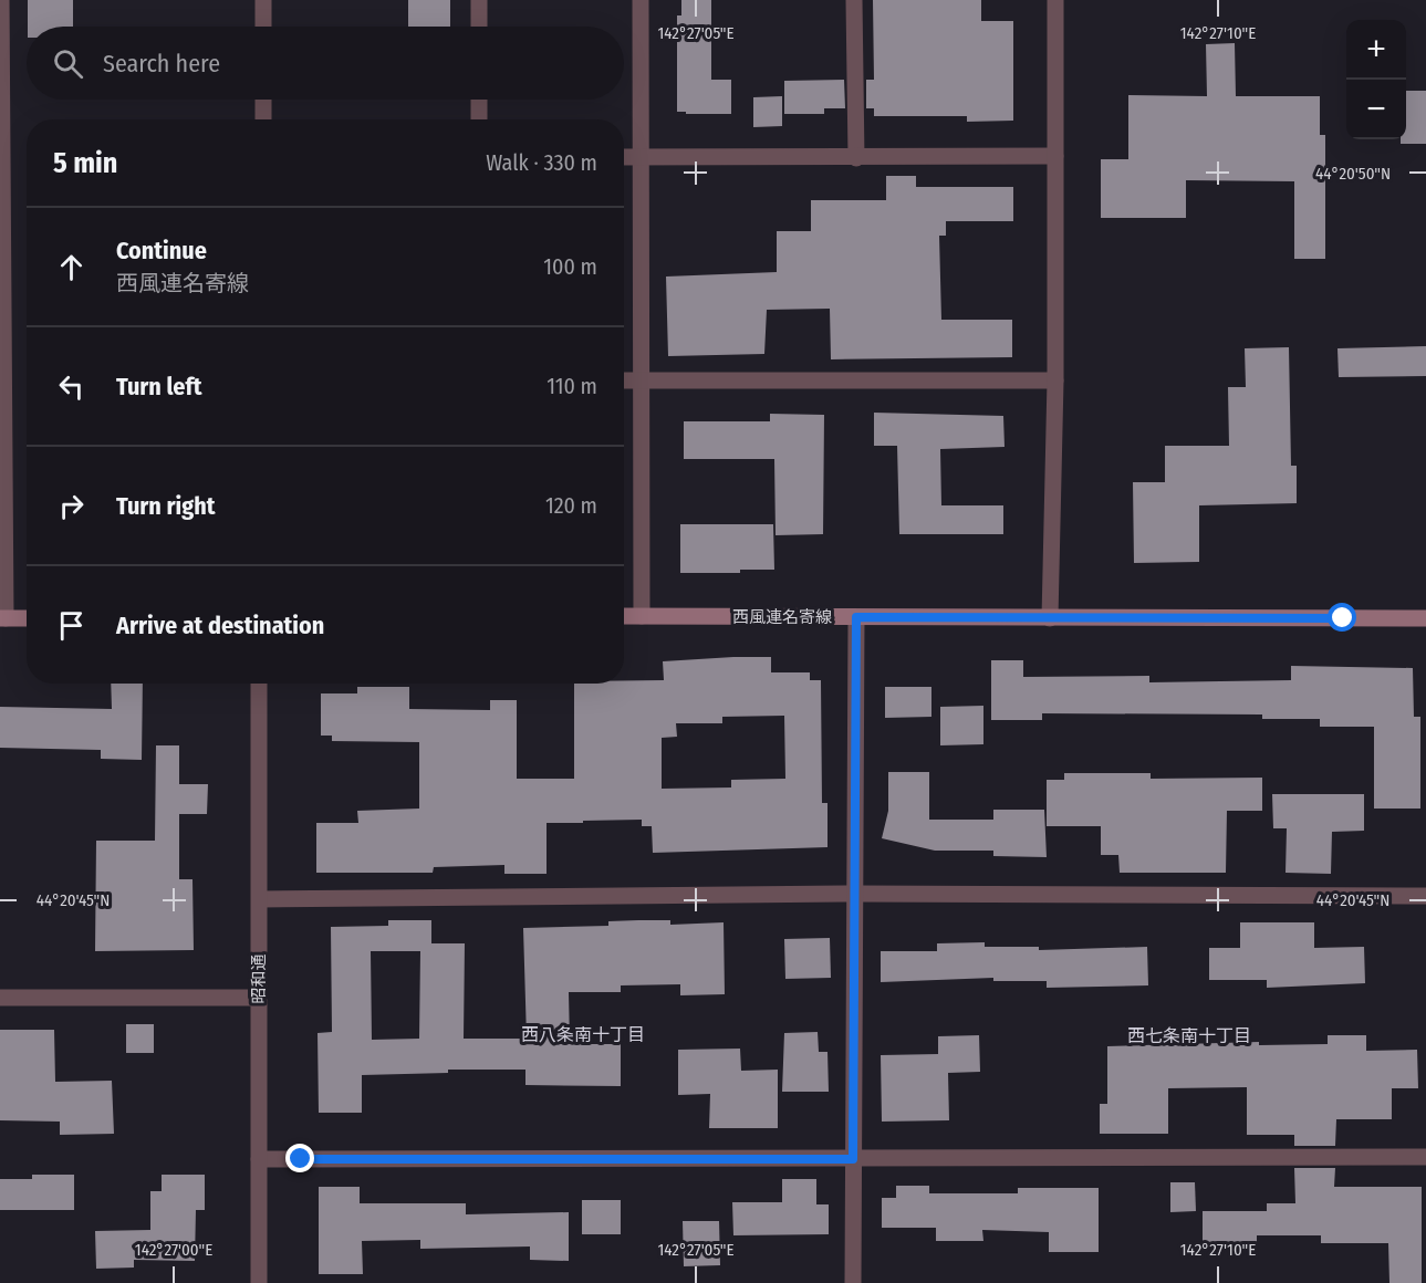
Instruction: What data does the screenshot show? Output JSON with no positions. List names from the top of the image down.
{
  "streets": {
    "main road": ["西風連名寄線"],
    "street": ["昭和通"]
  },
  "districts": ["西八条南十丁目", "西七条南十丁目"],
  "page": {
    "map_buttons": ["+", "−"],
    "search": "Search here",
    "heading": ["5 min", "Walk · 330 m"],
    "list": [
      ["Continue", "西風連名寄線", "100 m"],
      ["Turn left", "110 m"],
      ["Turn right", "120 m"],
      "Arrive at destination"
    ]
  },
  "coordinates": [
    "142°27'05\"E",
    "142°27'10\"E",
    "44°20'50\"N",
    "44°20'45\"N",
    "142°27'00\"E"
  ]
}
